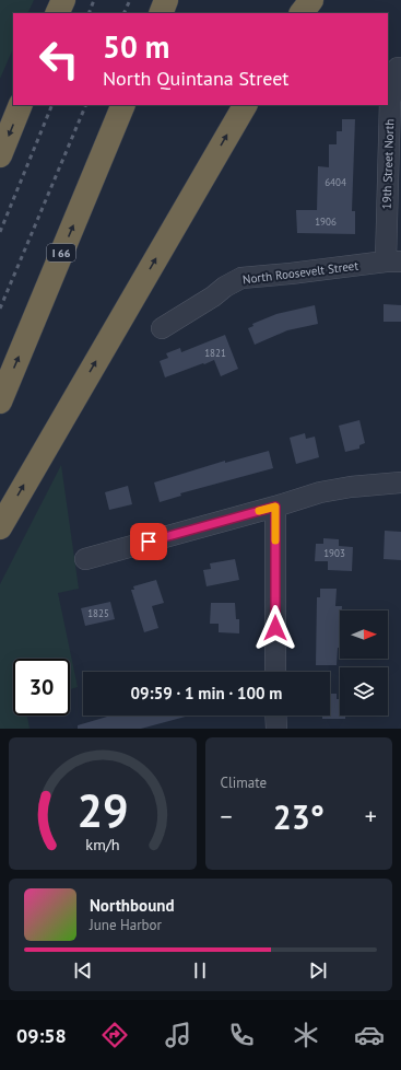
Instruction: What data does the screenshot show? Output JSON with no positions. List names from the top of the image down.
{
  "streets": {
    "highway": ["I 66"],
    "street": ["19th Street North", "North Roosevelt Street"]
  },
  "crossings": [
    ["19th Street North", "North Roosevelt Street"]
  ],
  "house_numbers": [
    "6404",
    "1906",
    "1821",
    "1903",
    "1825"
  ],
  "north": "right",
  "page": {
    "turn": ["50 m", "North Quintana Street"],
    "limit": "30",
    "trip": "09:59 · 1 min · 100 m",
    "tile": "Climate",
    "heat": ["−", "23°", "+"],
    "song": ["Northbound", "June Harbor"],
    "tabs": "09:58",
    "gauge": ["29", "km/h"]
  }
}
